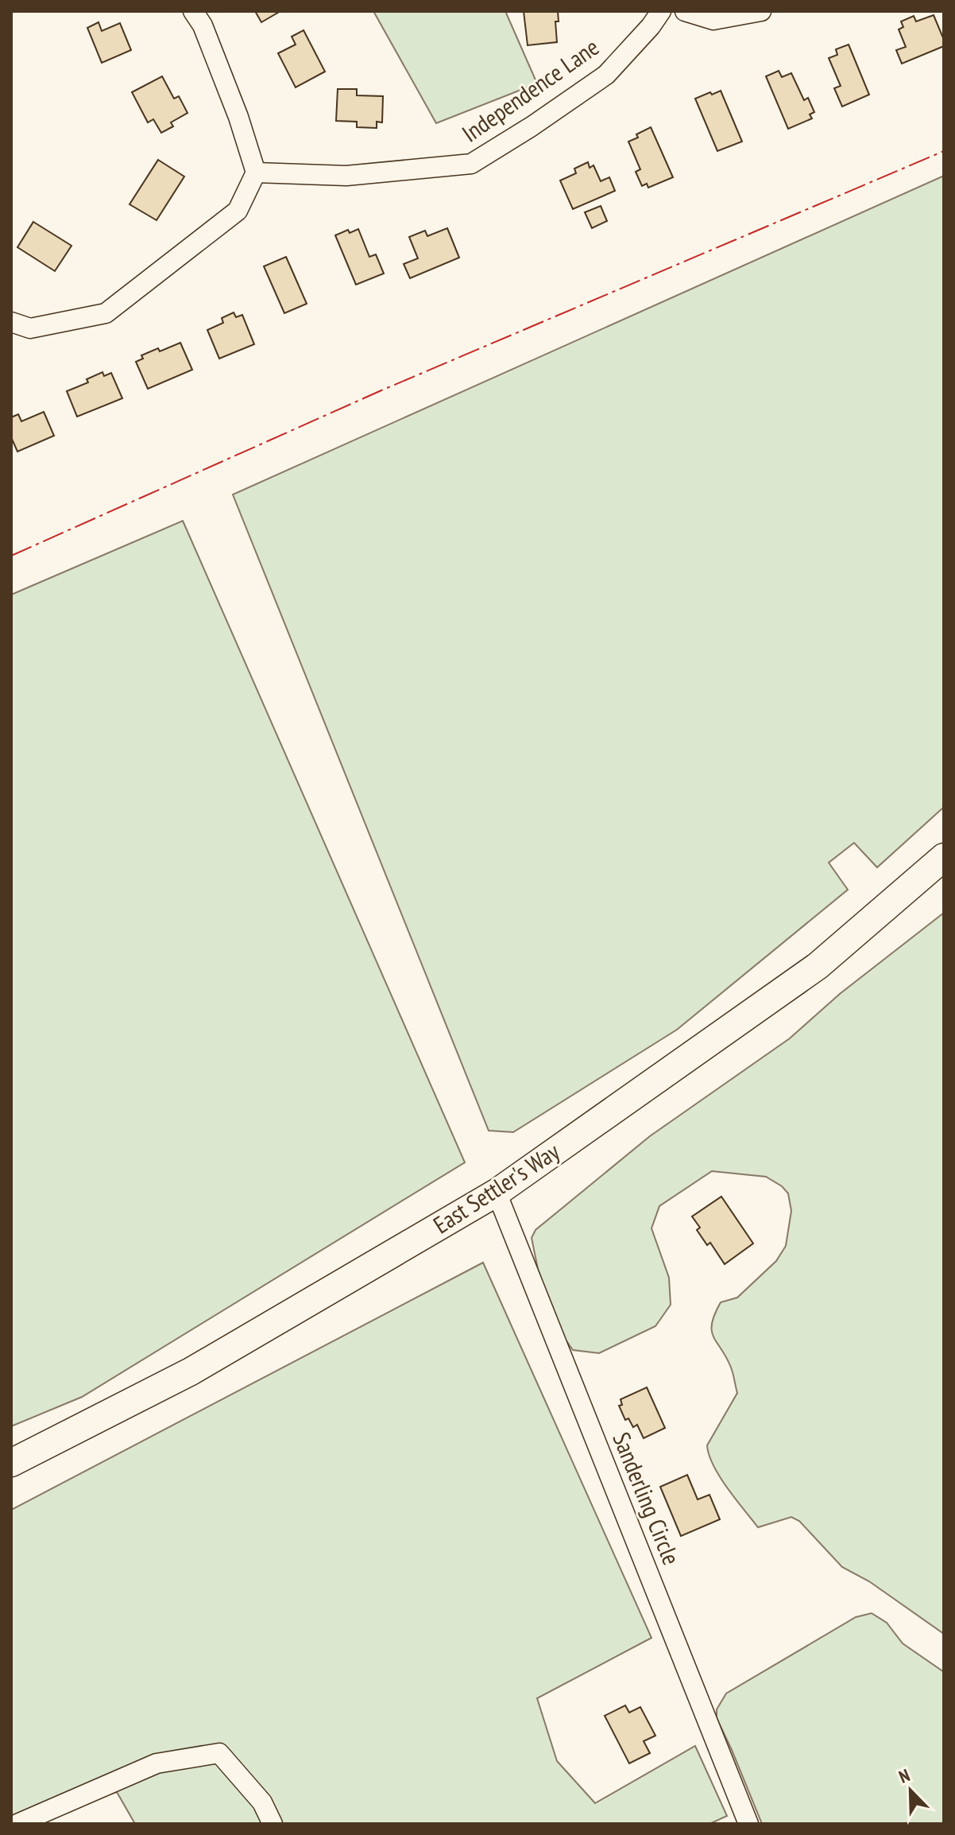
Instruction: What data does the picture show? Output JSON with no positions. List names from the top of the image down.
{
  "streets": {
    "main road": ["East Settler's Way"],
    "street": ["Independence Lane", "Sanderling Circle"]
  },
  "crossings": [
    ["East Settler's Way", "Sanderling Circle"]
  ],
  "north": "top left"
}
